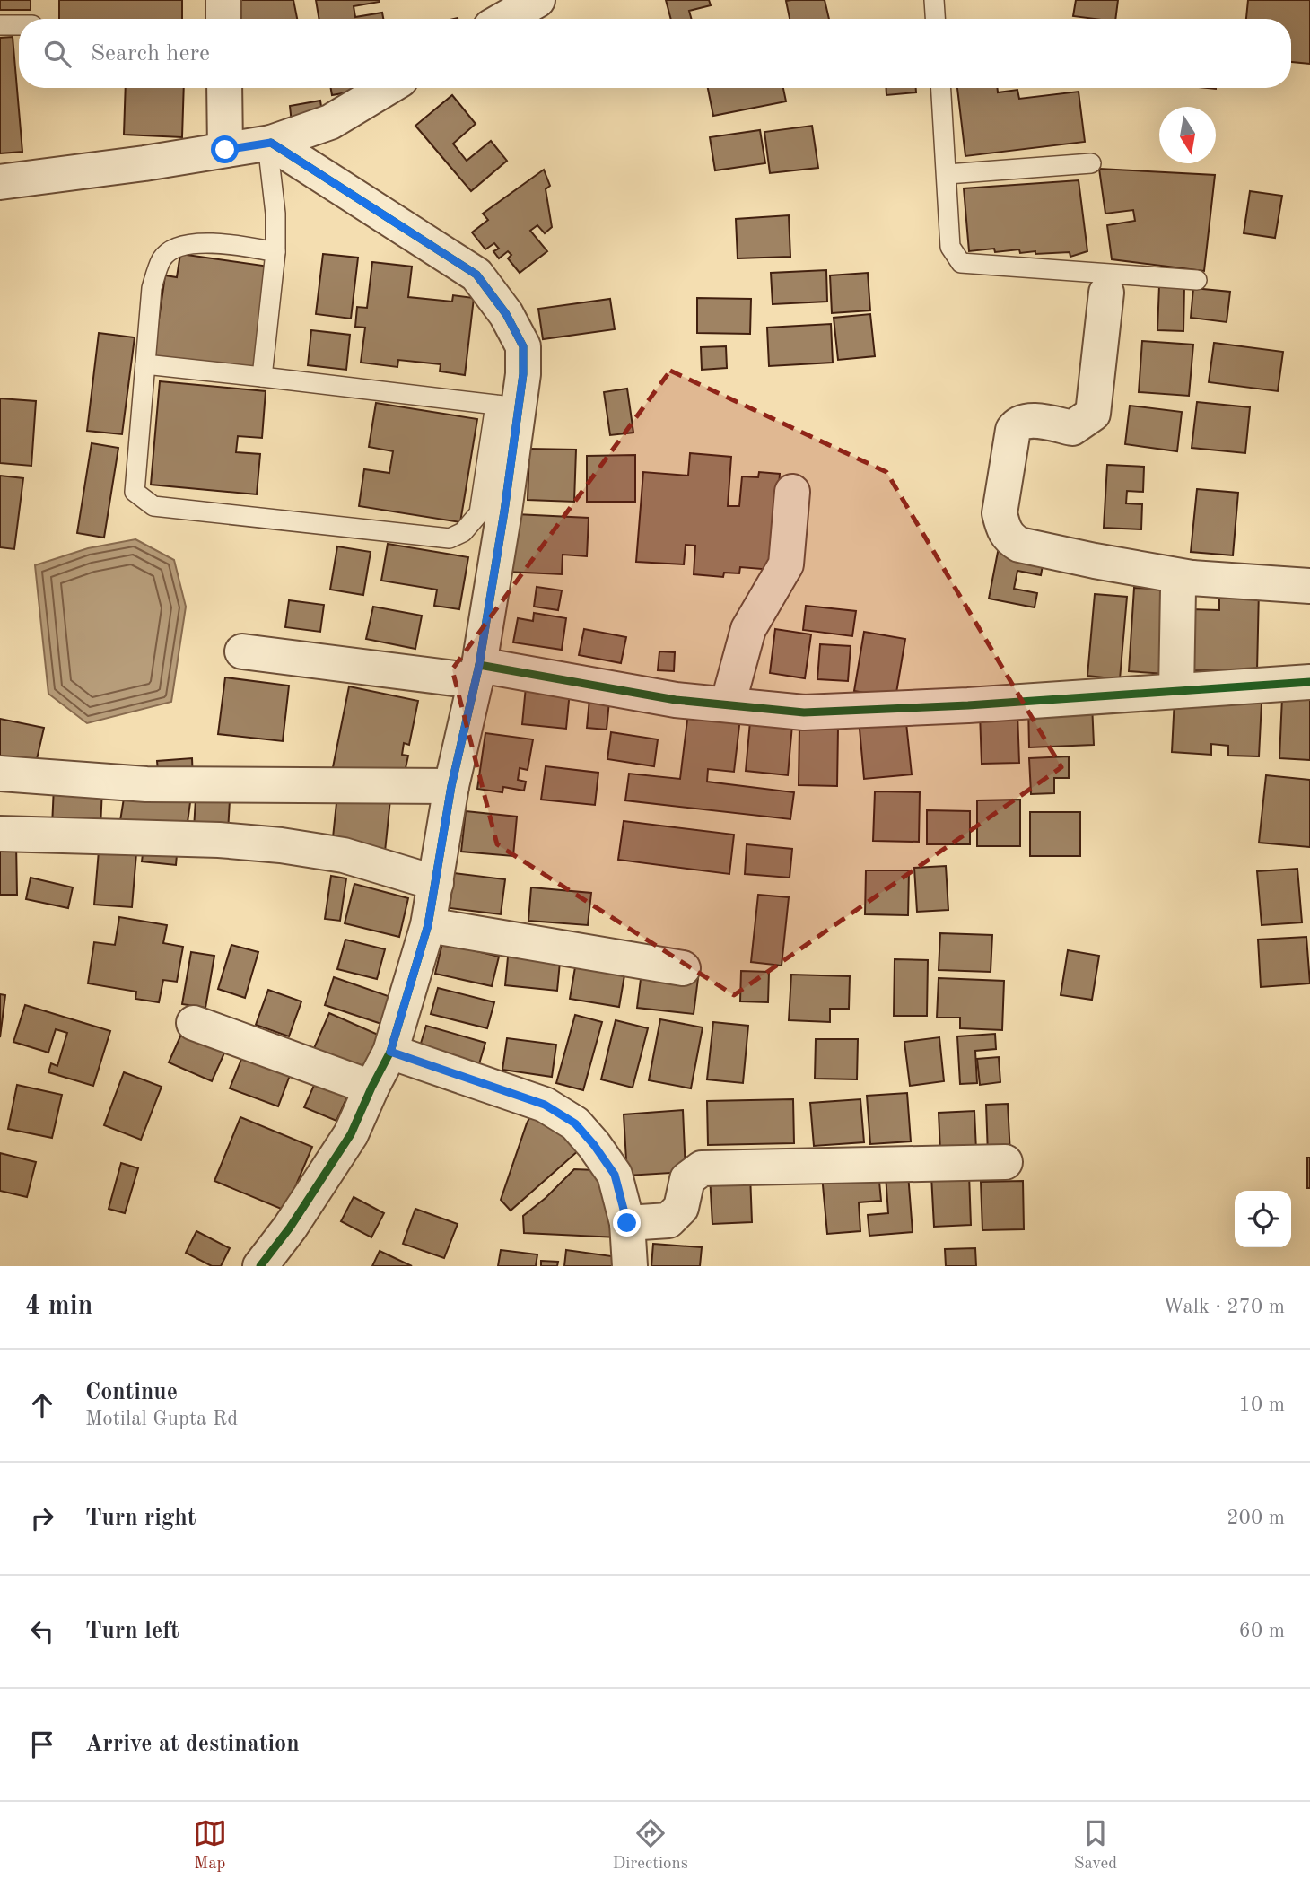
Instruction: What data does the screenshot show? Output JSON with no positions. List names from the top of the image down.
{
  "north": "bottom",
  "page": {
    "search": "Search here",
    "heading": ["4 min", "Walk · 270 m"],
    "list": [
      ["Continue", "Motilal Gupta Rd", "10 m"],
      ["Turn right", "200 m"],
      ["Turn left", "60 m"],
      "Arrive at destination"
    ],
    "nav": ["Map", "Directions", "Saved"]
  }
}
